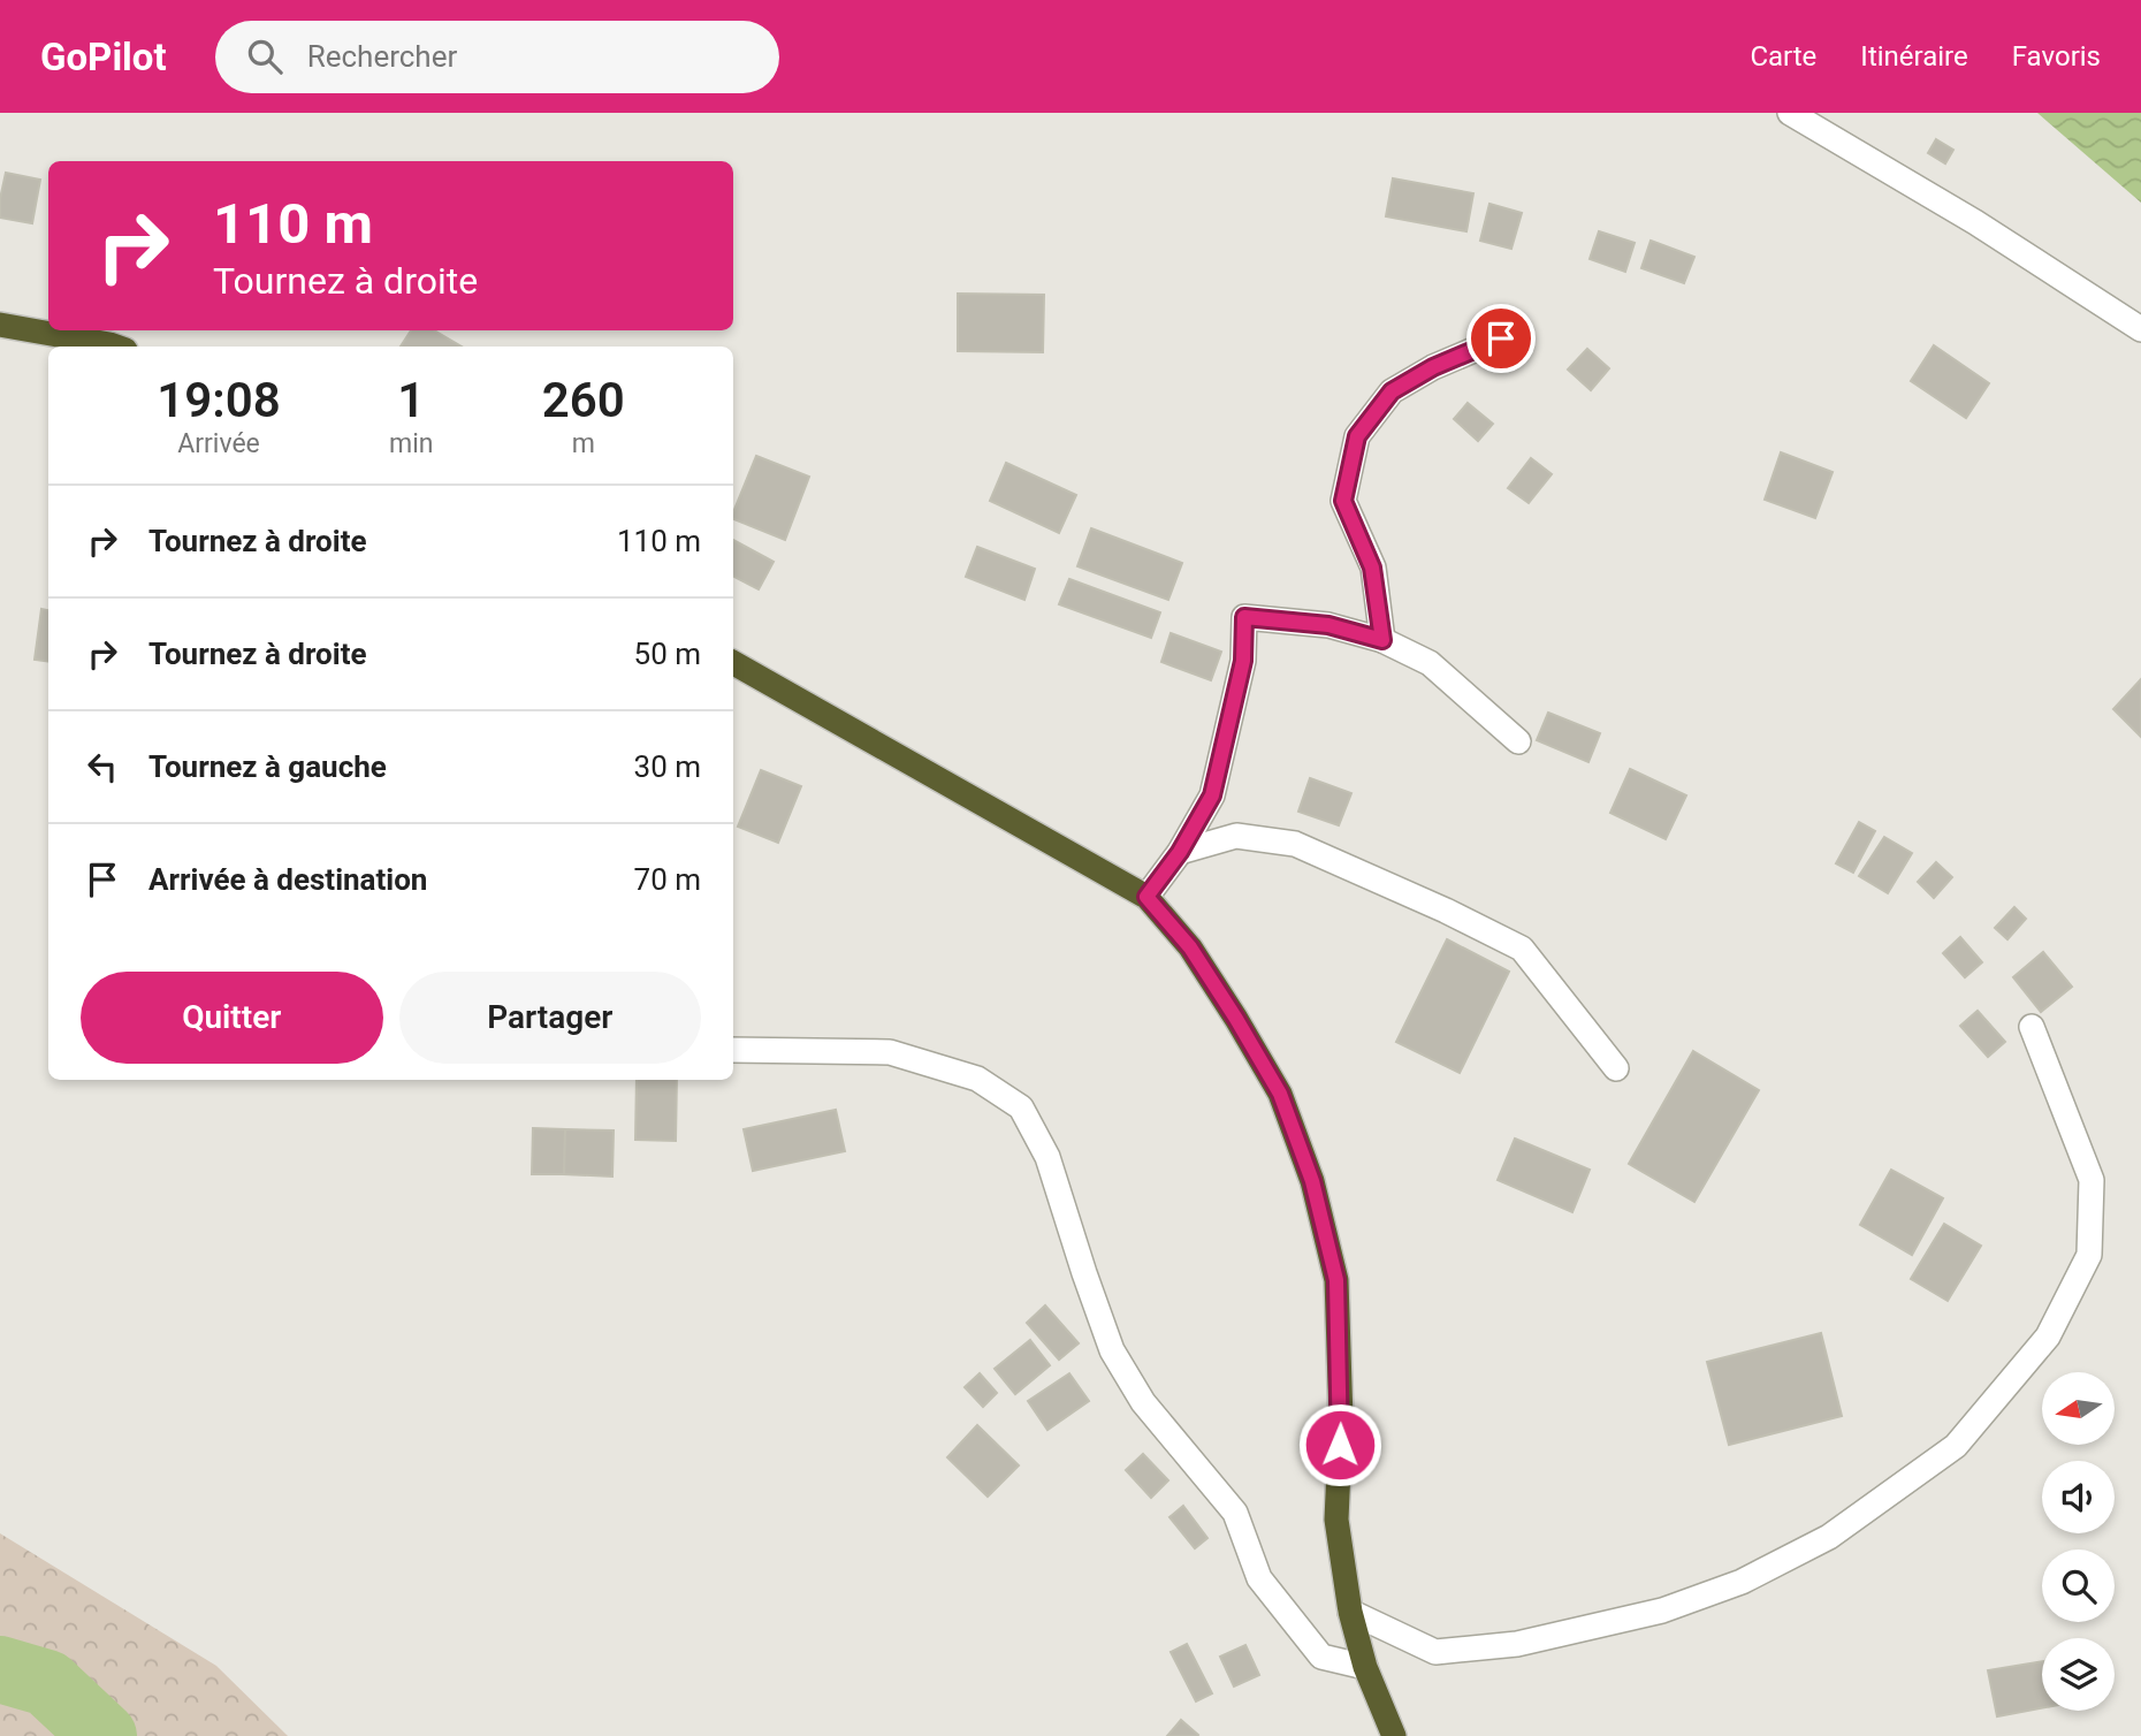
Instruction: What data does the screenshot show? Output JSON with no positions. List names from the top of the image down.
{
  "north": "left",
  "page": {
    "header": "GoPilot",
    "search": "Rechercher",
    "nav": ["Carte", "Itinéraire", "Favoris"],
    "turn": ["110 m", "Tournez à droite"],
    "eta": [
      "19:08",
      "Arrivée",
      "1",
      "min",
      "260",
      "m"
    ],
    "list": [
      {
        "name": "Tournez à droite",
        "value": "110 m"
      },
      {
        "name": "Tournez à droite",
        "value": "50 m"
      },
      {
        "name": "Tournez à gauche",
        "value": "30 m"
      },
      {
        "name": "Arrivée à destination",
        "value": "70 m"
      }
    ],
    "buttons": ["Quitter", "Partager"]
  }
}
